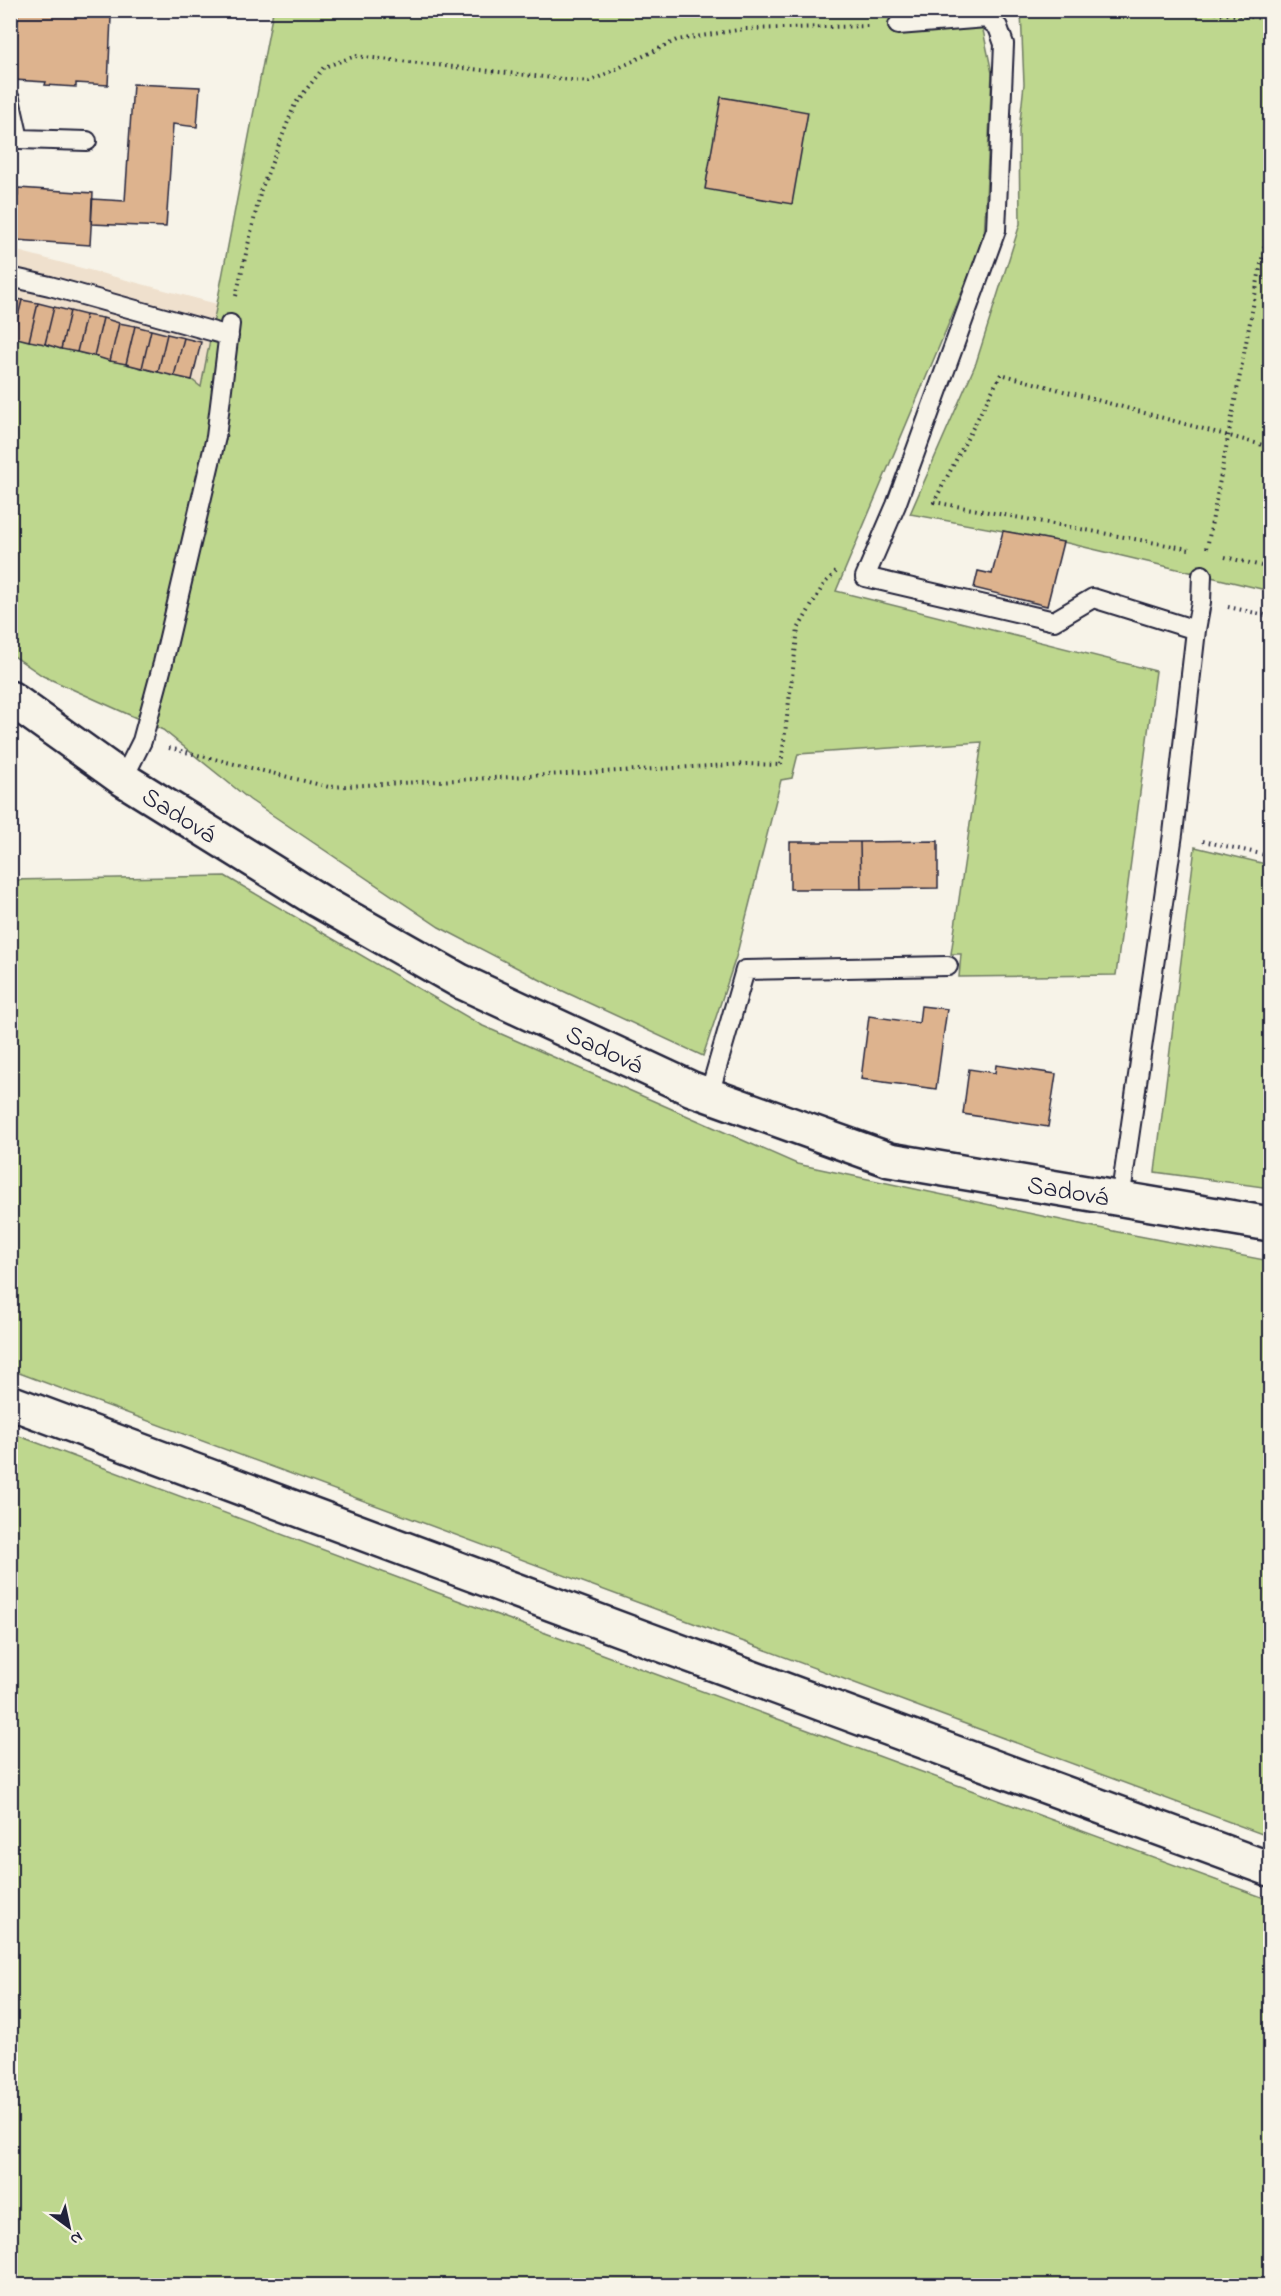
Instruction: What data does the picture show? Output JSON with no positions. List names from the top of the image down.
{
  "streets": {
    "street": ["Sadová"]
  },
  "north": "bottom right"
}
